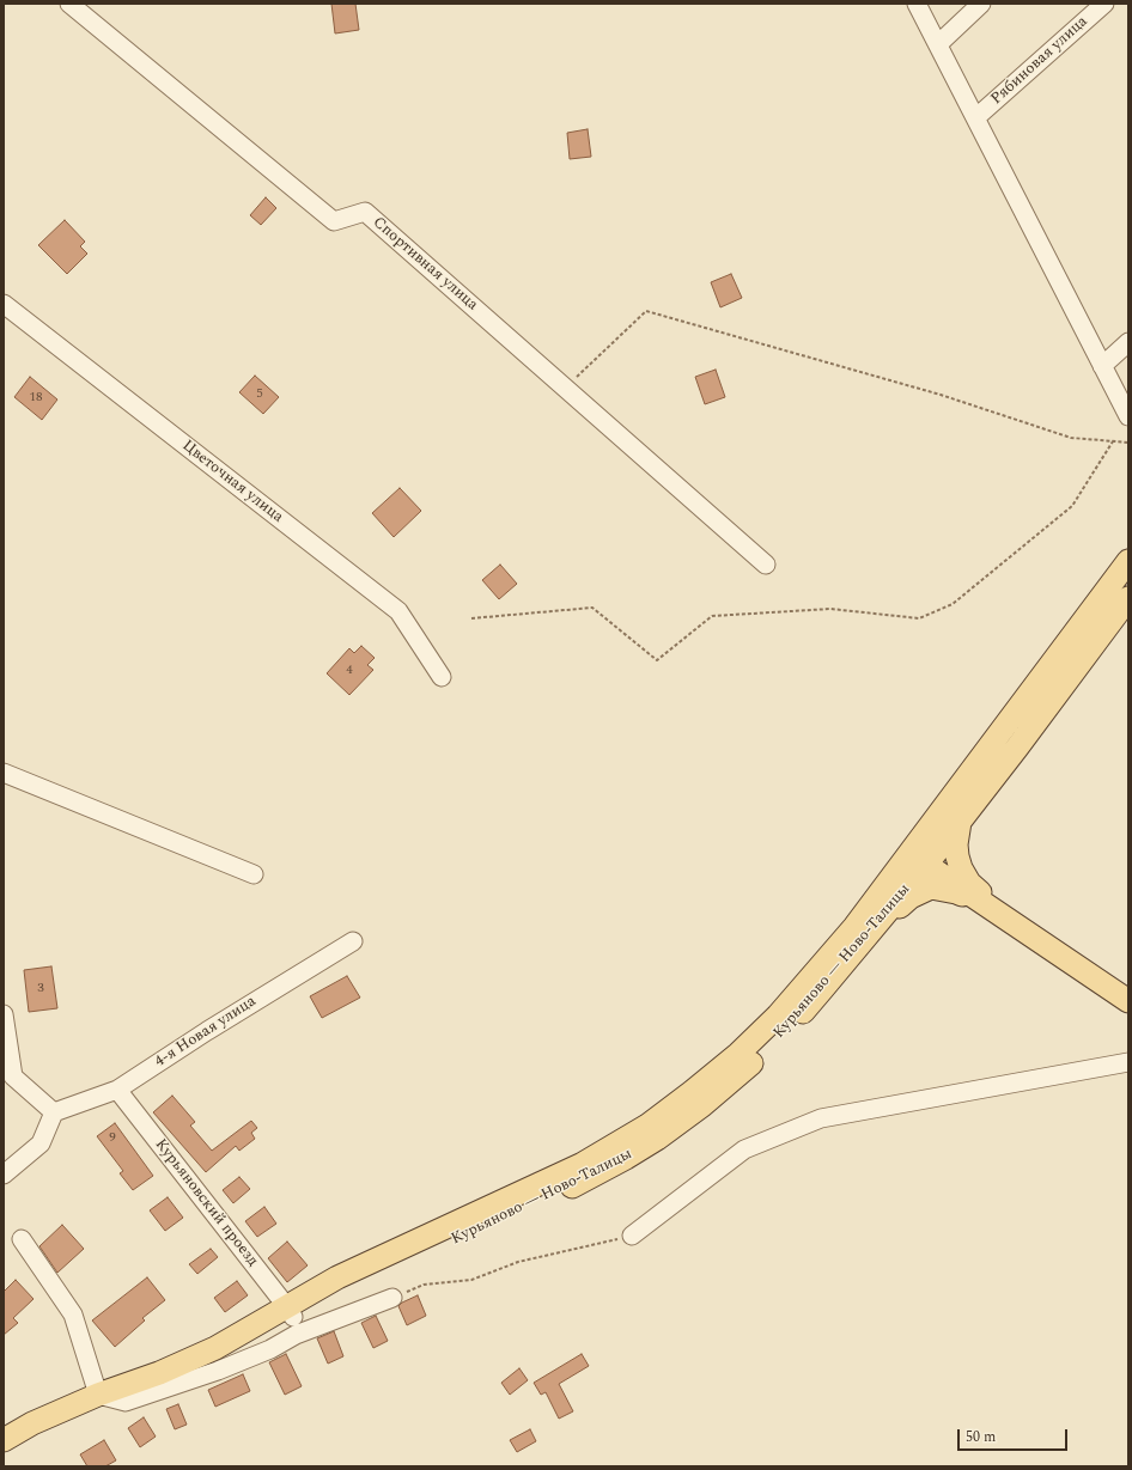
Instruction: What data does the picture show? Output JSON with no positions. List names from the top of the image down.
{
  "streets": {
    "main road": ["Курьяново — Ново-Талицы"],
    "street": [
      "Рябиновая улица",
      "Спортивная улица",
      "Цветочная улица",
      "4-я Новая улица",
      "Курьяновский проезд"
    ]
  },
  "crossings": [
    ["Курьяново — Ново-Талицы", "Курьяновский проезд"],
    ["4-я Новая улица", "Курьяновский проезд"]
  ],
  "house_numbers": [
    "5",
    "18",
    "4",
    "3",
    "9"
  ],
  "scale_bar": "50 m"
}
